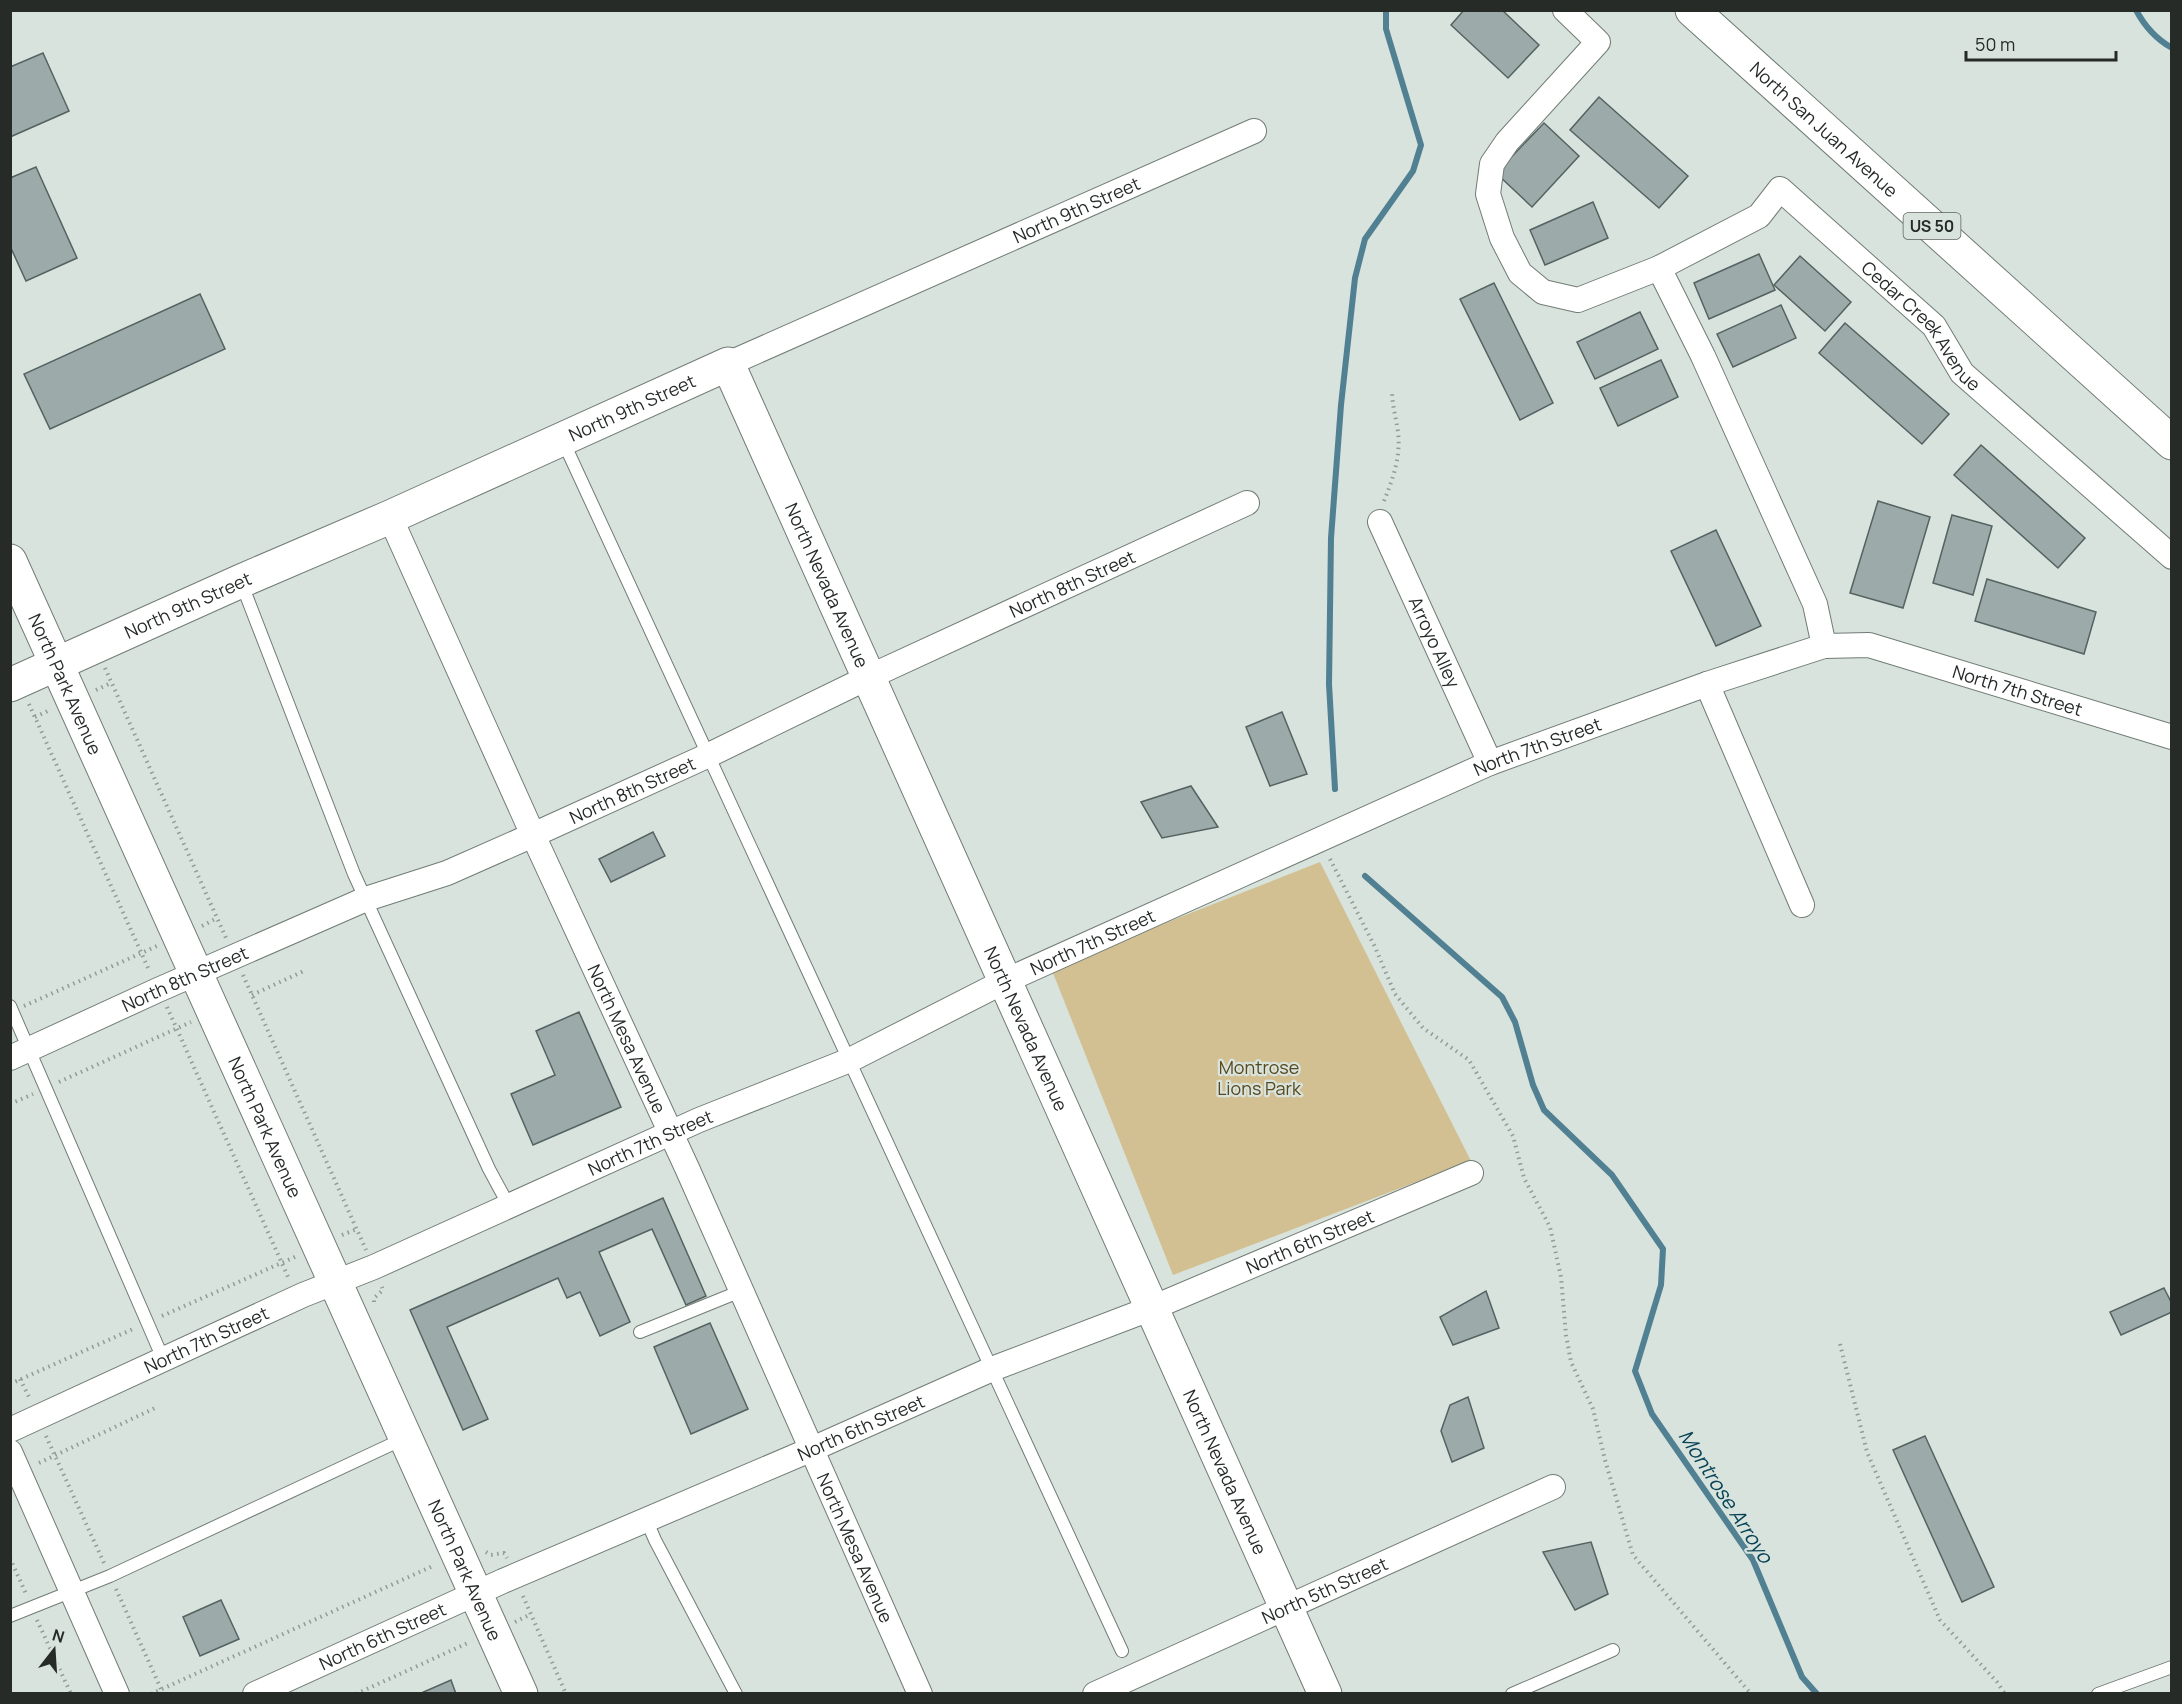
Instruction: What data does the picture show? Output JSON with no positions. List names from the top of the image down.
{
  "streets": {
    "main road": [
      "North San Juan Avenue",
      "North 9th Street",
      "US 50",
      "North Nevada Avenue",
      "North Park Avenue"
    ],
    "street": [
      "Cedar Creek Avenue",
      "North 8th Street",
      "Arroyo Alley",
      "North 7th Street",
      "North Mesa Avenue",
      "North 6th Street",
      "North 5th Street"
    ]
  },
  "crossings": [
    ["North 9th Street", "North Nevada Avenue"],
    ["North 9th Street", "North Park Avenue"],
    ["North 9th Street", "North Mesa Avenue"],
    ["North 8th Street", "North Nevada Avenue"],
    ["North 8th Street", "North Park Avenue"],
    ["North 8th Street", "North Mesa Avenue"],
    ["North Nevada Avenue", "North 7th Street"],
    ["North Nevada Avenue", "North 6th Street"],
    ["North Nevada Avenue", "North 5th Street"],
    ["Arroyo Alley", "North 7th Street"],
    ["North Park Avenue", "North 7th Street"],
    ["North Park Avenue", "North 6th Street"],
    ["North 7th Street", "North Mesa Avenue"],
    ["North Mesa Avenue", "North 6th Street"]
  ],
  "water": ["Montrose Arroyo"],
  "parks": ["Montrose Lions Park"],
  "scale_bar": "50 m",
  "north": "top"
}
